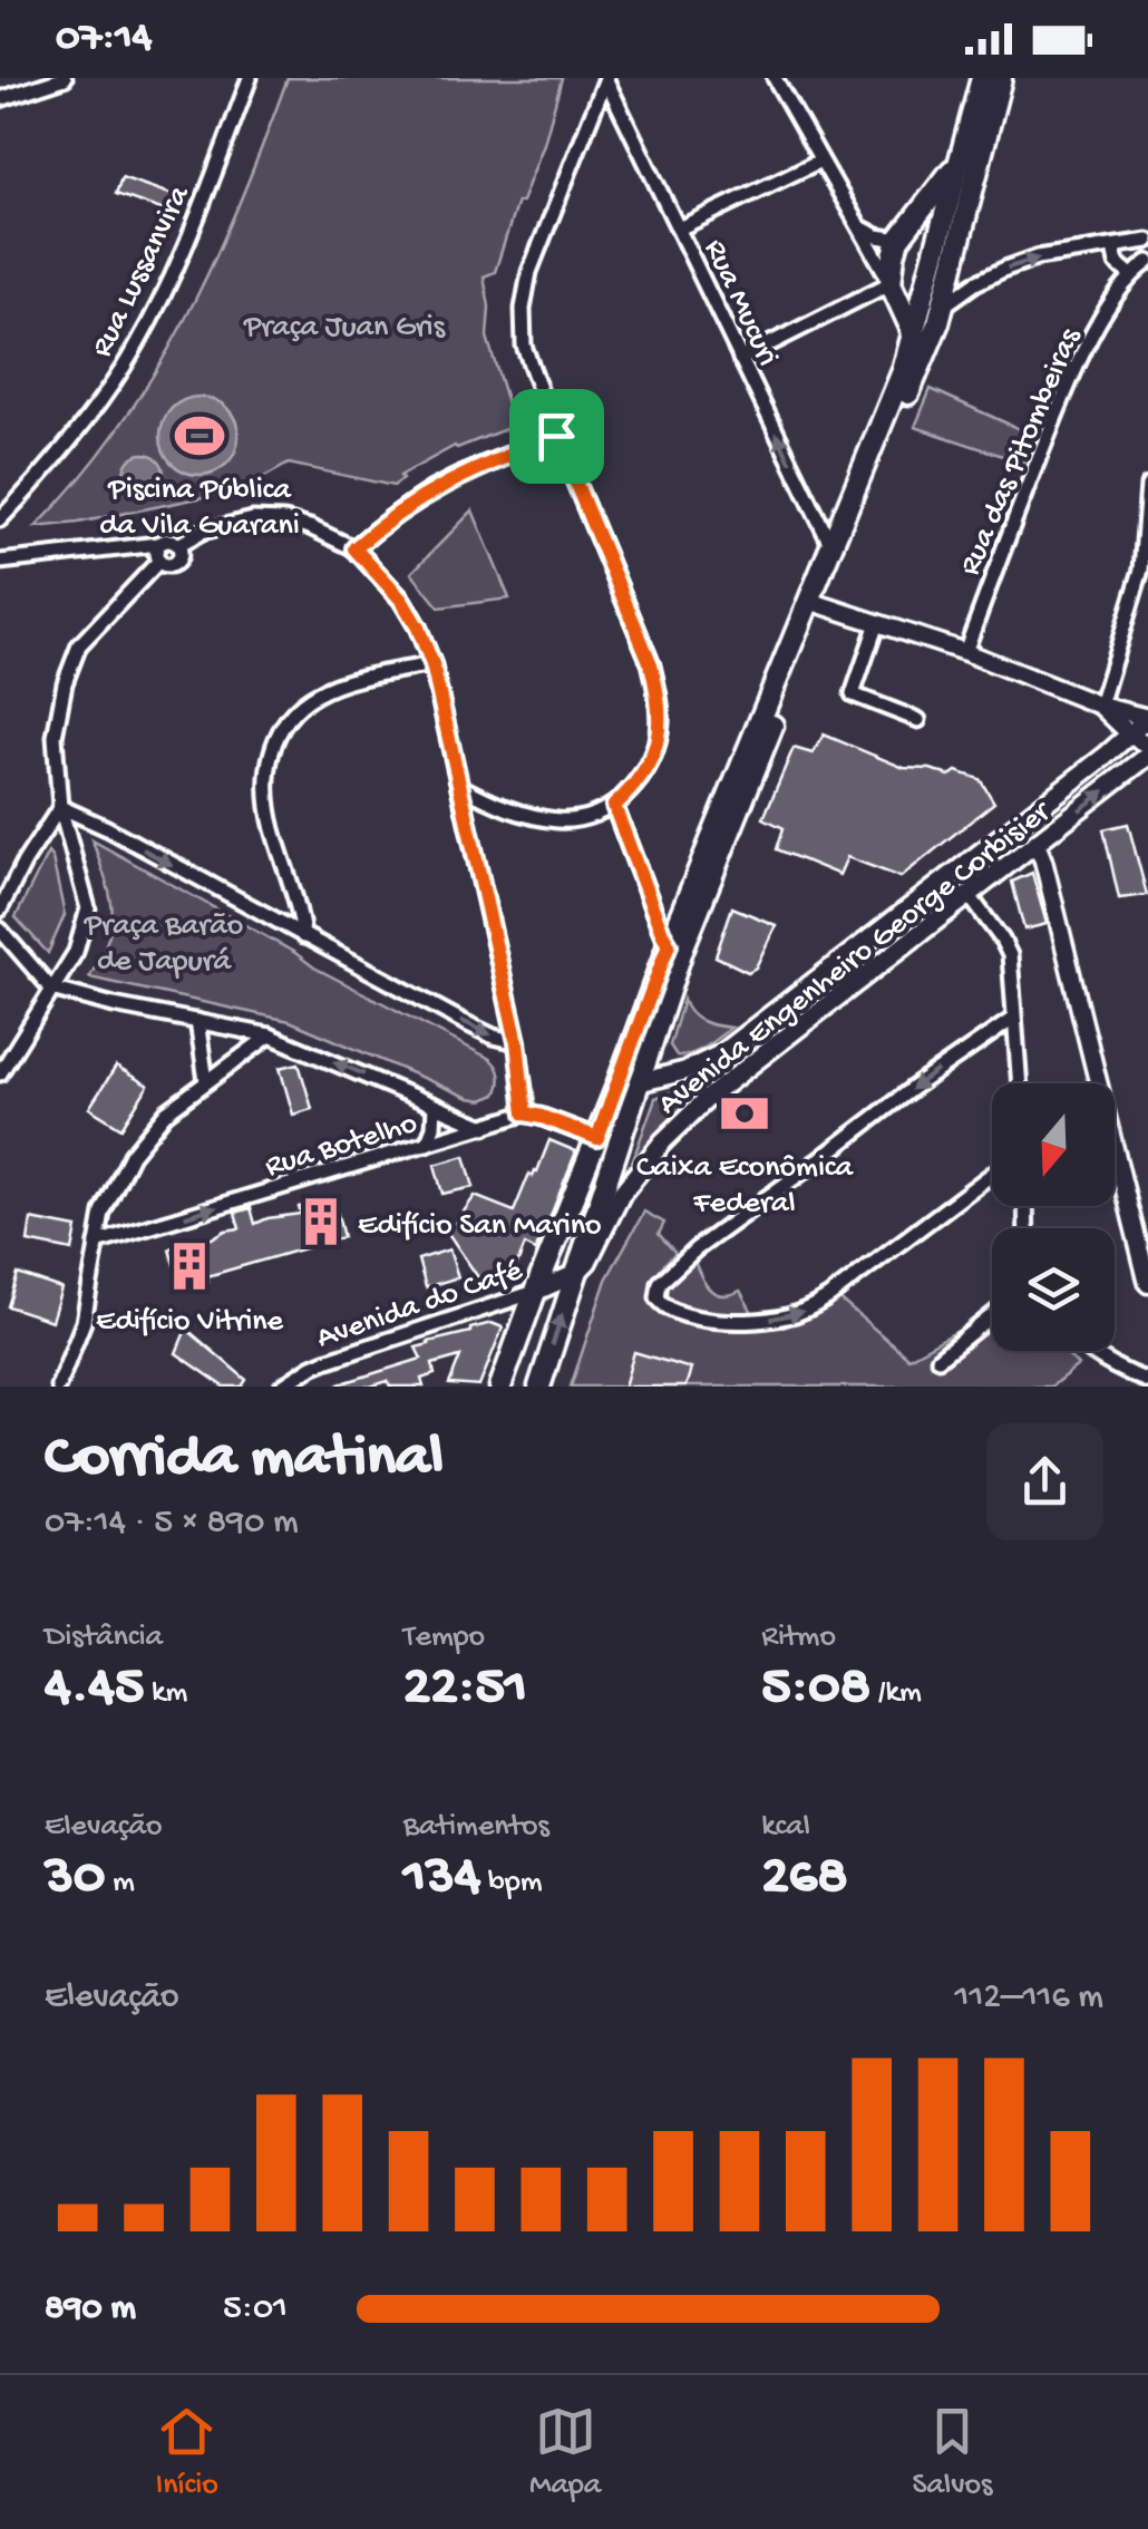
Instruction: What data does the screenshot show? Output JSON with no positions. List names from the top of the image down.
{
  "streets": {
    "main road": ["Avenida Engenheiro George Corbisier", "Avenida do Café"],
    "street": [
      "Rua Lussanvira",
      "Rua Mucuri",
      "Rua das Pitombeiras",
      "Rua Botelho"
    ]
  },
  "crossings": [
    ["Avenida Engenheiro George Corbisier", "Avenida do Café"]
  ],
  "one_way": ["Rua Mucuri", "Rua Botelho"],
  "parks": ["Praça Juan Gris", "Praça Barão de Japurá"],
  "places": {
    "sports": ["Piscina Pública da Vila Guarani"],
    "bank": ["Caixa Econômica Federal"],
    "building": ["Edifício San Marino", "Edifício Vitrine"]
  },
  "north": "bottom",
  "page": {
    "status": "07:14",
    "heading": ["Corrida matinal", "07:14 · 5 × 890 m"],
    "stats": [
      ["Distância", "4.45 km"],
      ["Tempo", "22:51"],
      ["Ritmo", "5:08 /km"],
      ["Elevação", "30 m"],
      ["Batimentos", "134 bpm"],
      ["kcal", "268"]
    ],
    "chart": ["Elevação", "112–116 m"],
    "list": [
      {
        "name": "890 m",
        "note": "5:01"
      }
    ],
    "tabs": ["Início", "Mapa", "Salvos"]
  }
}
